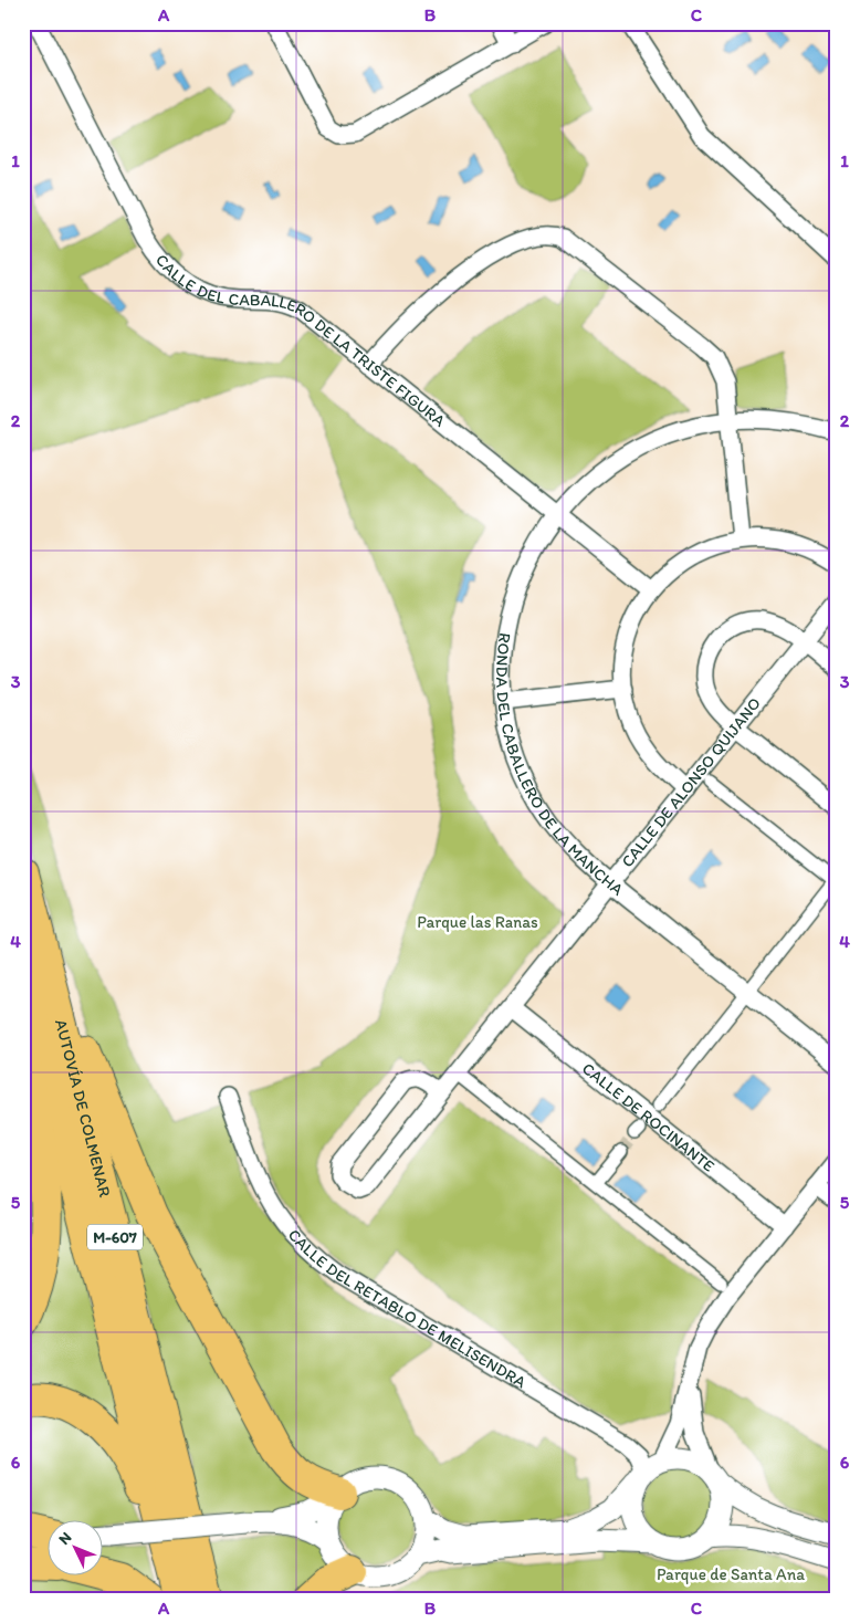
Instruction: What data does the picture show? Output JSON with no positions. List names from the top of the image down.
{
  "streets": {
    "highway": ["AUTOVÍA DE COLMENAR", "M-607"],
    "street": [
      "CALLE DEL CABALLERO DE LA TRISTE FIGURA",
      "RONDA DEL CABALLERO DE LA MANCHA",
      "CALLE DE ALONSO QUIJANO",
      "CALLE DE ROCINANTE",
      "CALLE DEL RETABLO DE MELISENDRA"
    ]
  },
  "crossings": [
    ["CALLE DEL CABALLERO DE LA TRISTE FIGURA", "RONDA DEL CABALLERO DE LA MANCHA"],
    ["RONDA DEL CABALLERO DE LA MANCHA", "CALLE DE ALONSO QUIJANO"],
    ["CALLE DE ALONSO QUIJANO", "CALLE DE ROCINANTE"]
  ],
  "parks": ["Parque las Ranas", "Parque de Santa Ana"],
  "north": "top left",
  "grid": {
    "columns": ["A", "B", "C"],
    "rows": [
      "1",
      "2",
      "3",
      "4",
      "5",
      "6"
    ]
  }
}
